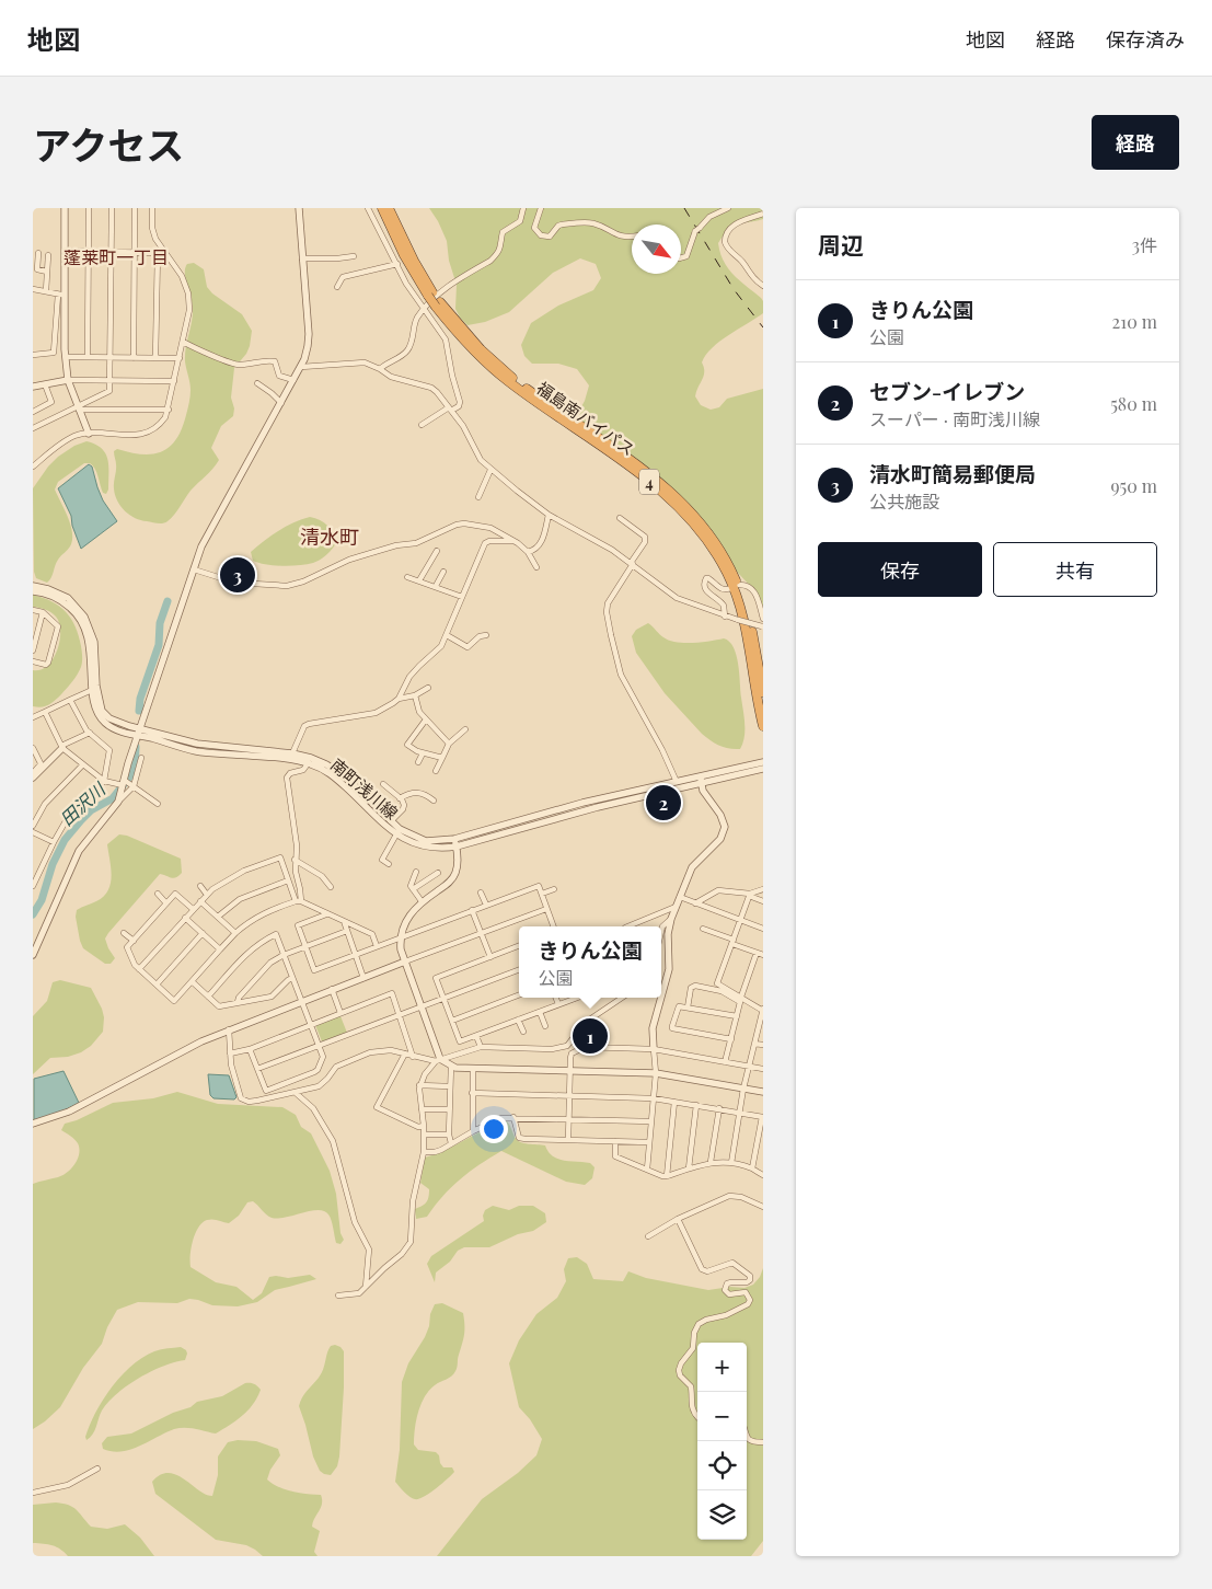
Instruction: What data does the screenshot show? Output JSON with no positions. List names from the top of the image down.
{
  "streets": {
    "highway": ["福島南バイパス", "4"],
    "street": ["南町浅川線"]
  },
  "districts": ["蓬莱町一丁目", "清水町"],
  "water": ["田沢川"],
  "north": "bottom right",
  "page": {
    "header": "地図",
    "nav": ["地図", "経路", "保存済み"],
    "title": "アクセス",
    "buttons": [
      "経路",
      ["保存", "共有"]
    ],
    "heading": ["周辺", "3件"],
    "list": [
      {
        "mark": "1",
        "name": "きりん公園",
        "note": "公園",
        "value": "210 m"
      },
      {
        "mark": "2",
        "name": "セブン-イレブン",
        "note": "スーパー · 南町浅川線",
        "value": "580 m"
      },
      {
        "mark": "3",
        "name": "清水町簡易郵便局",
        "note": "公共施設",
        "value": "950 m"
      }
    ],
    "pins": ["3", "2", "1"],
    "popup": ["きりん公園", "公園"],
    "map_buttons": ["+", "−"]
  }
}
